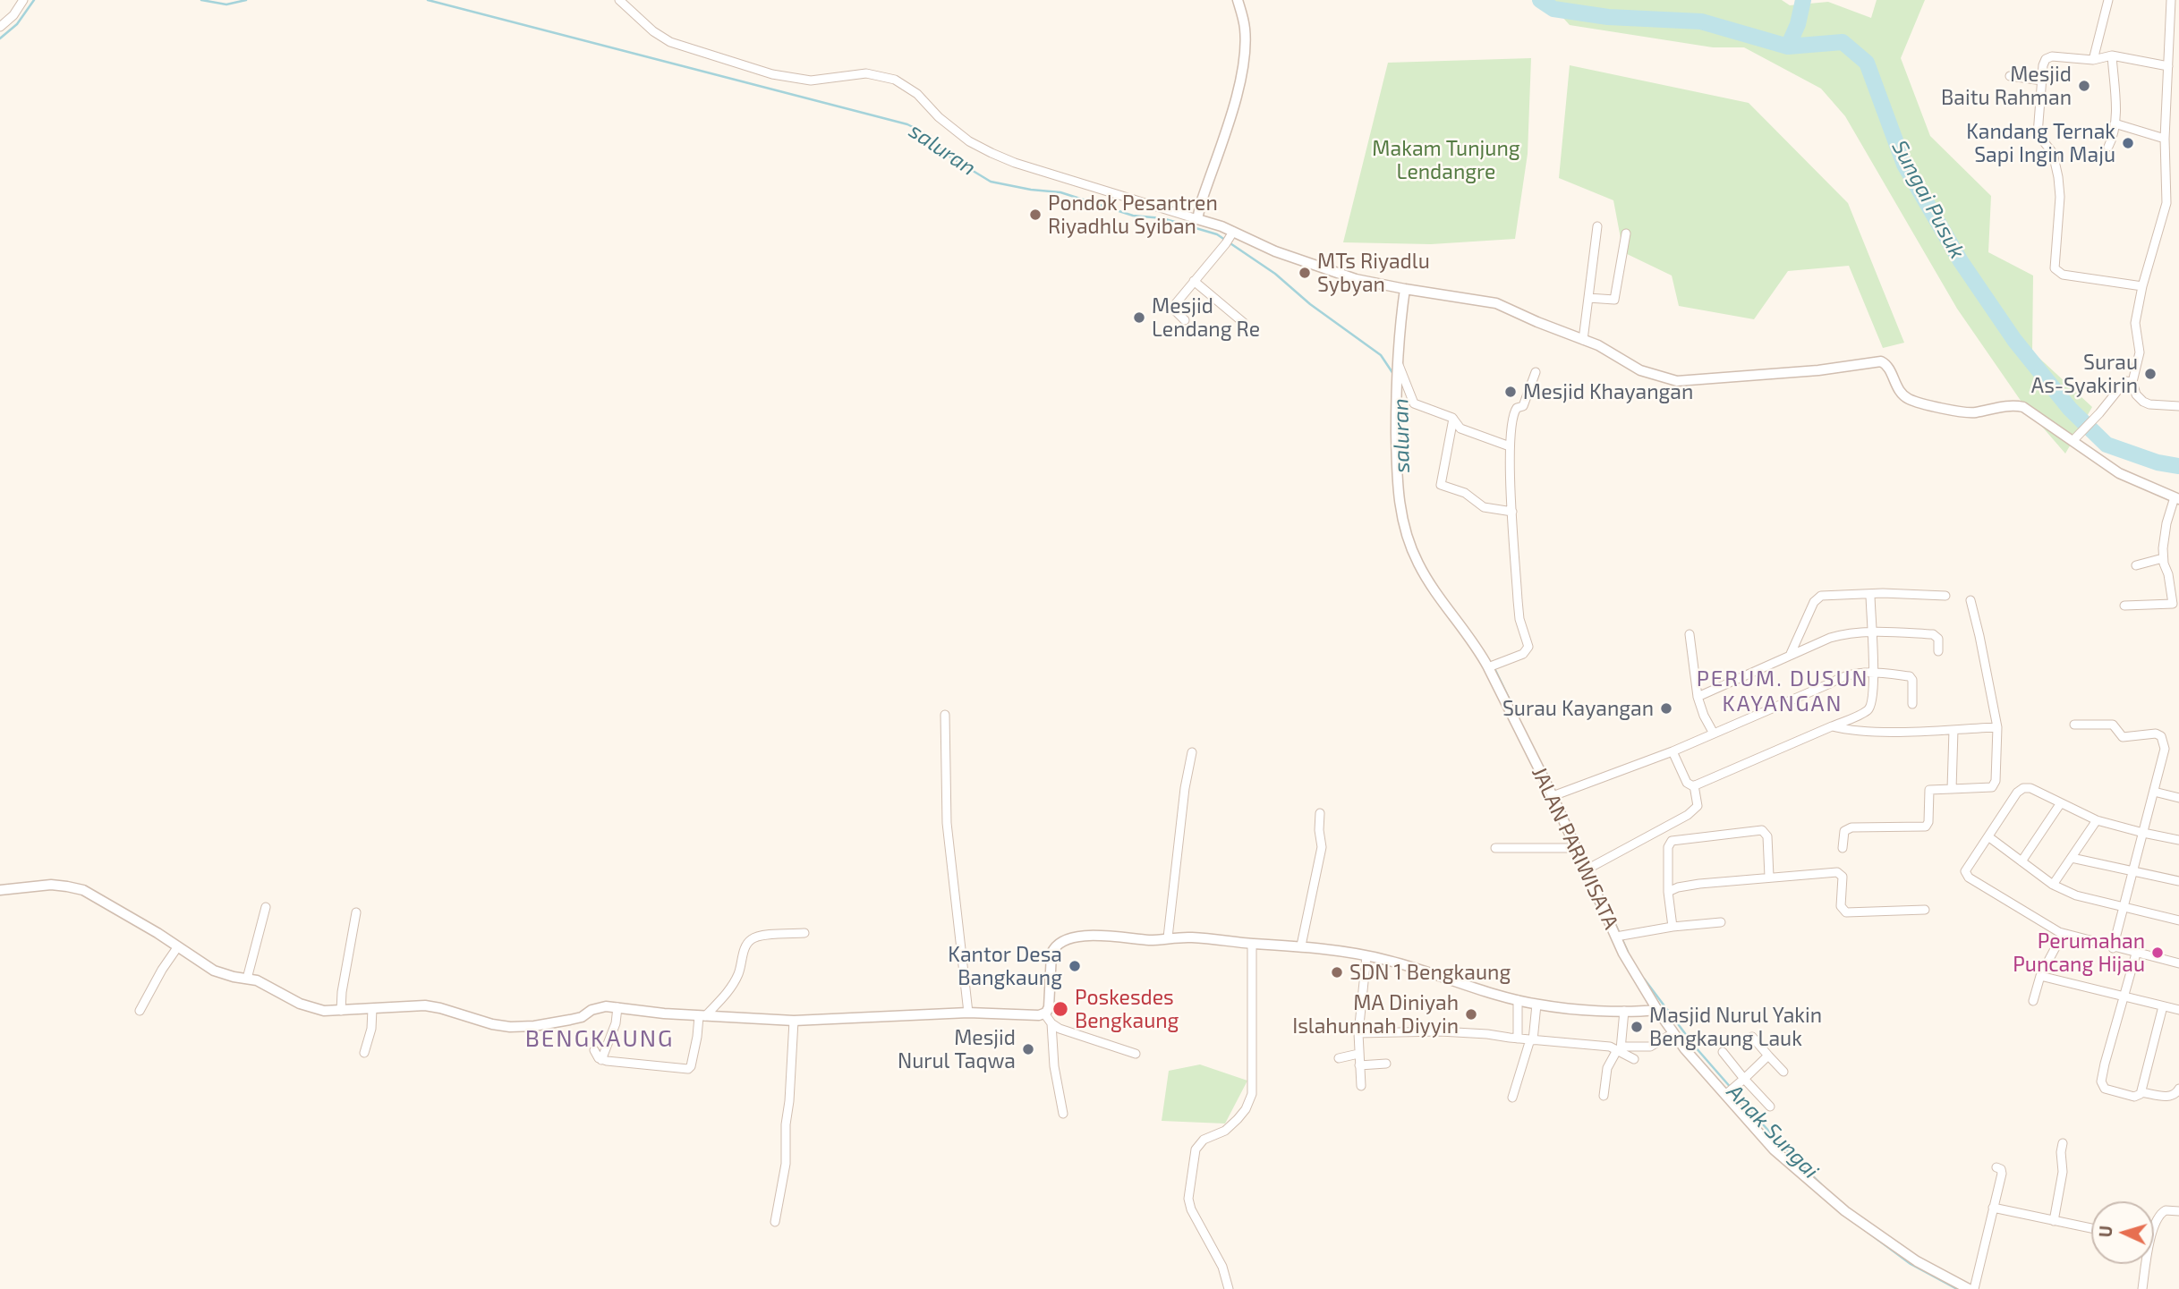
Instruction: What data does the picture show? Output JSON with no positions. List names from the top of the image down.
{
  "streets": {
    "street": ["JALAN PARIWISATA"]
  },
  "districts": ["PERUM. DUSUN KAYANGAN", "BENGKAUNG"],
  "water": ["saluran", "Sungai Pusuk", "Anak Sungai"],
  "parks": ["Makam Tunjung Lendangre"],
  "places": [
    "Mesjid Baitu Rahman",
    "Kandang Ternak Sapi Ingin Maju",
    "Pondok Pesantren Riyadhlu Syiban",
    "MTs Riyadlu Sybyan",
    "Mesjid Lendang Re",
    "Surau As-Syakirin",
    "Mesjid Khayangan",
    "Surau Kayangan",
    "Perumahan Puncang Hijau",
    "Kantor Desa Bangkaung",
    "SDN 1 Bengkaung",
    "Poskesdes Bengkaung",
    "MA Diniyah Islahunnah Diyyin",
    "Masjid Nurul Yakin Bengkaung Lauk",
    "Mesjid Nurul Taqwa"
  ],
  "north": "left"
}
